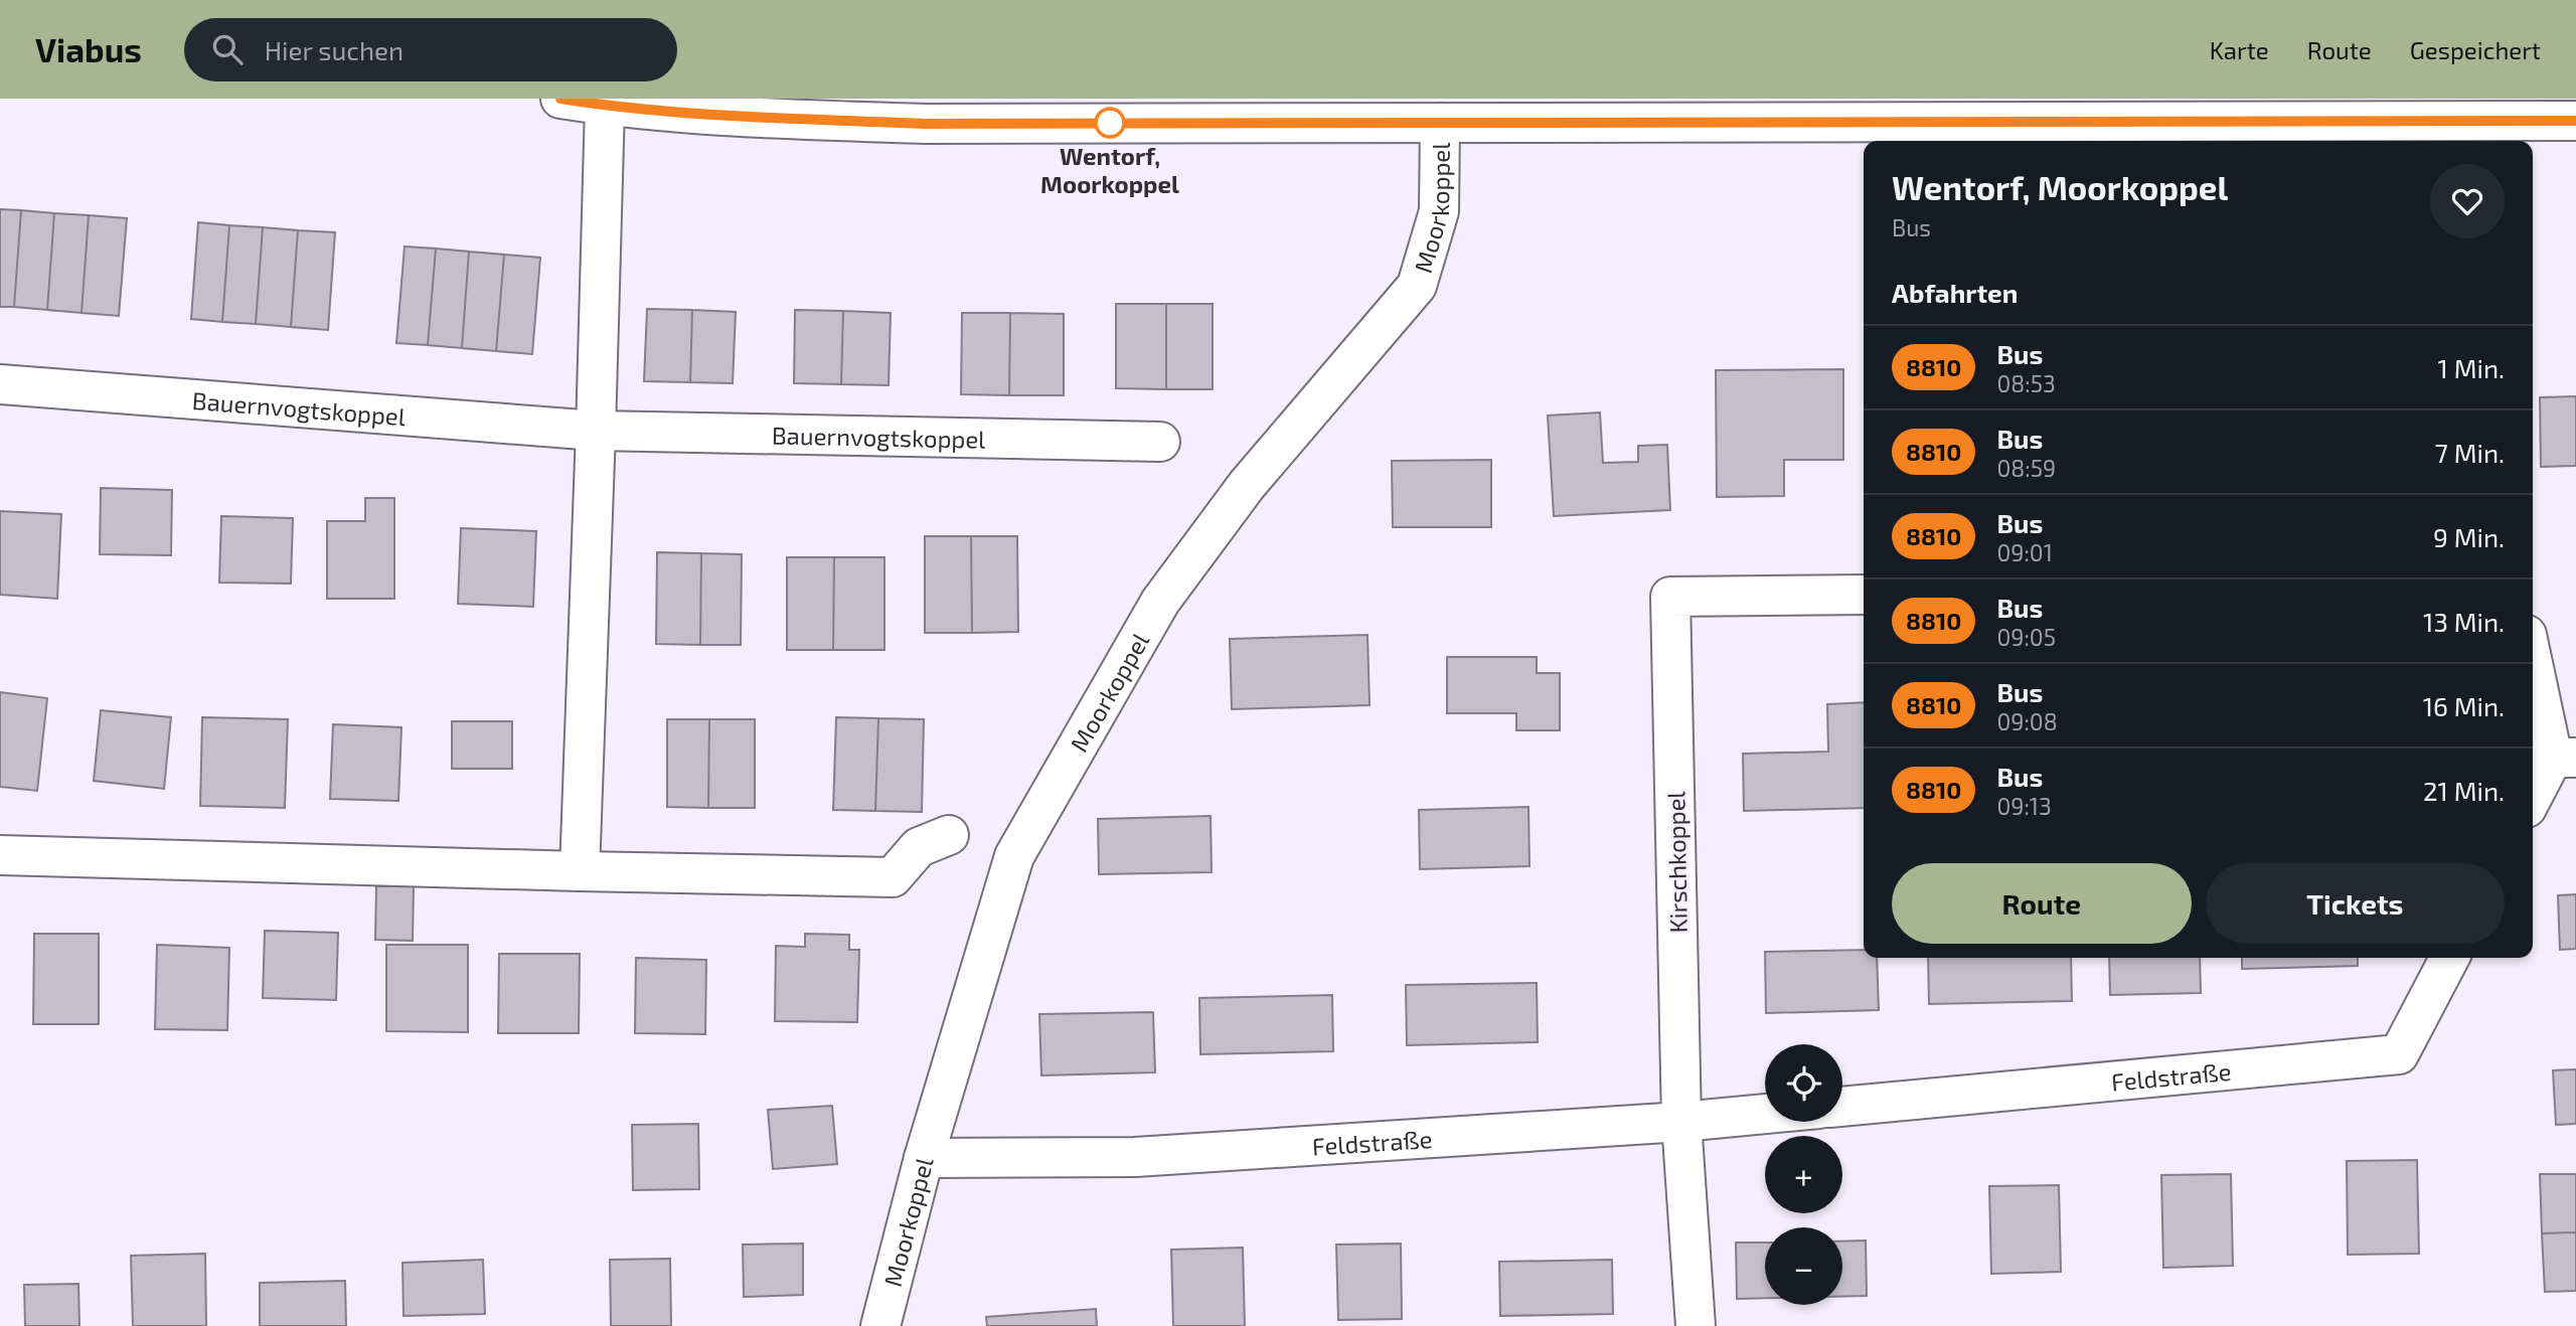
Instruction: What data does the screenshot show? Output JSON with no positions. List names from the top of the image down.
{
  "streets": {
    "street": [
      "Moorkoppel",
      "Bauernvogtskoppel",
      "Kirschkoppel",
      "Feldstraße"
    ]
  },
  "crossings": [
    ["Moorkoppel", "Feldstraße"],
    ["Kirschkoppel", "Feldstraße"]
  ],
  "places": ["Wentorf, Moorkoppel"],
  "lines": ["bus line 8810"],
  "page": {
    "header": "Viabus",
    "search": "Hier suchen",
    "nav": ["Karte", "Route", "Gespeichert"],
    "heading": [
      ["Wentorf, Moorkoppel", "Bus"],
      "Abfahrten"
    ],
    "list": [
      {
        "mark": "8810",
        "name": "Bus",
        "note": "08:53",
        "value": "1 Min."
      },
      {
        "mark": "8810",
        "name": "Bus",
        "note": "08:59",
        "value": "7 Min."
      },
      {
        "mark": "8810",
        "name": "Bus",
        "note": "09:01",
        "value": "9 Min."
      },
      {
        "mark": "8810",
        "name": "Bus",
        "note": "09:05",
        "value": "13 Min."
      },
      {
        "mark": "8810",
        "name": "Bus",
        "note": "09:08",
        "value": "16 Min."
      },
      {
        "mark": "8810",
        "name": "Bus",
        "note": "09:13",
        "value": "21 Min."
      }
    ],
    "buttons": ["Route", "Tickets"],
    "map_buttons": ["+", "−"]
  }
}
